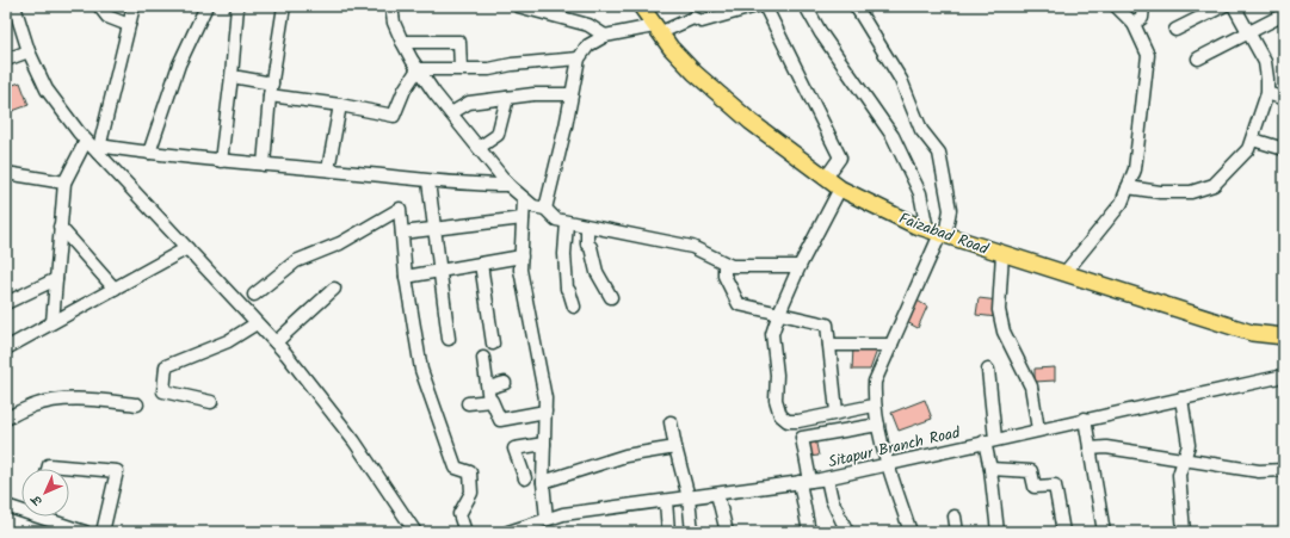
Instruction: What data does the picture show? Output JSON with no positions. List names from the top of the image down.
{
  "streets": {
    "main road": ["Faizabad Road"],
    "street": ["Sitapur Branch Road"]
  },
  "north": "bottom left"
}
